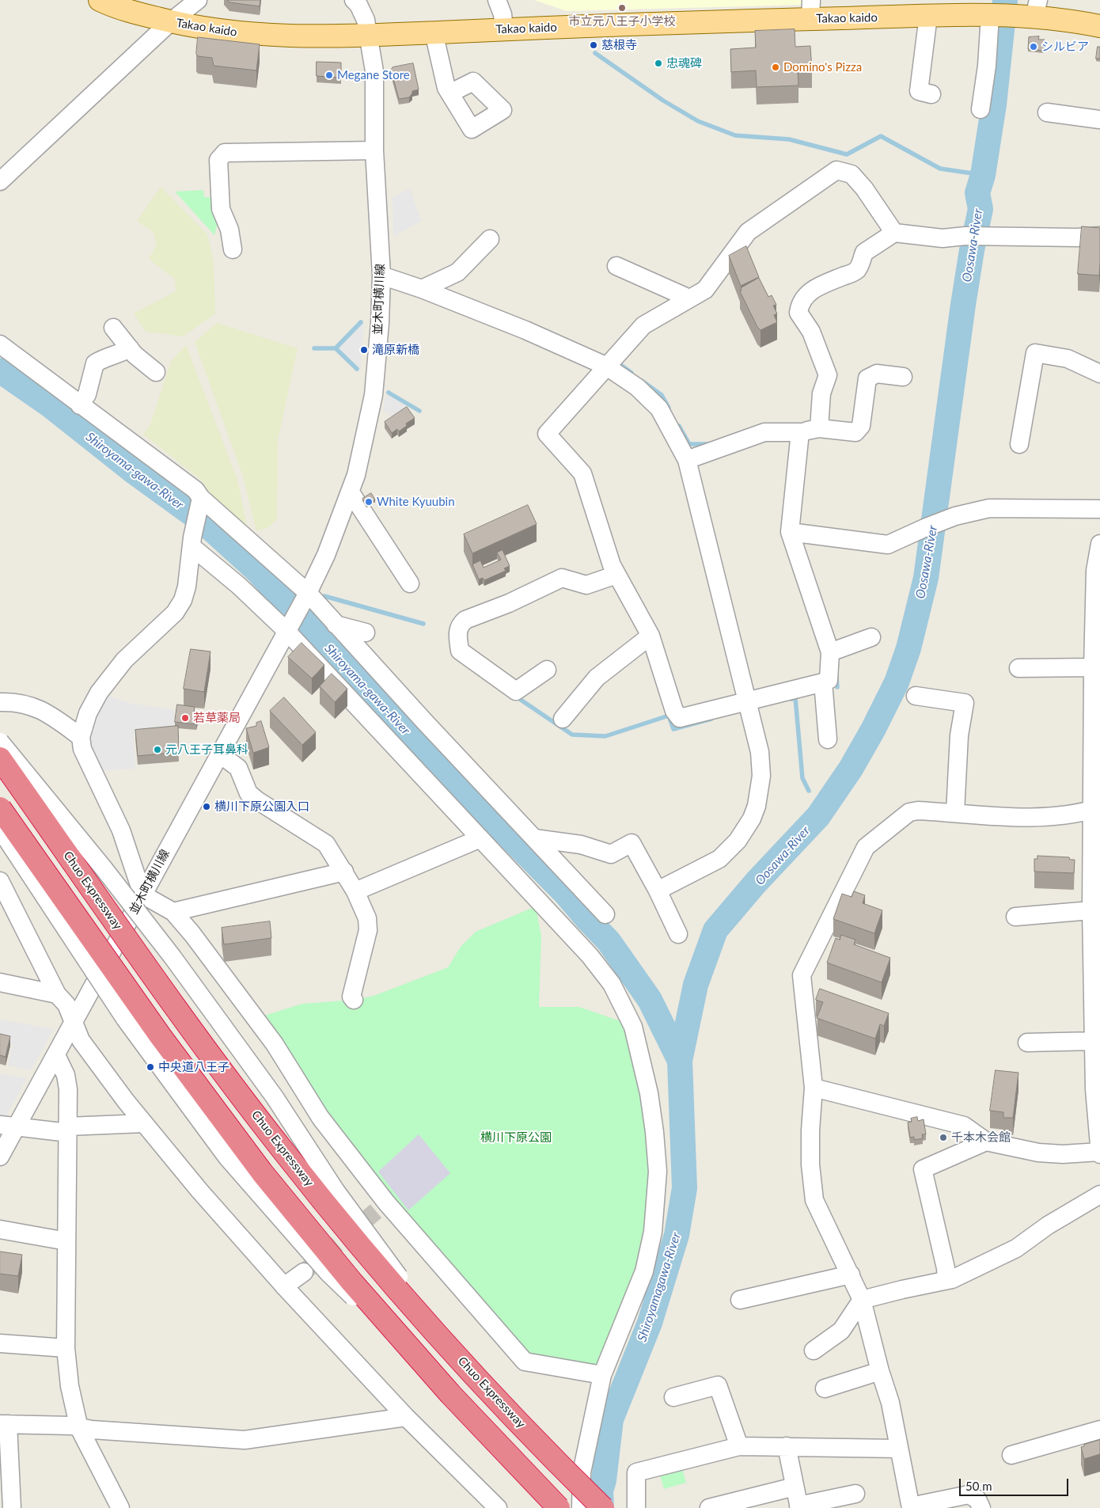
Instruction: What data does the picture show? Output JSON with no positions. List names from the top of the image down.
{
  "streets": {
    "highway": ["Chuo Expressway"],
    "main road": ["Takao kaido"],
    "street": ["並木町横川線"]
  },
  "crossings": [
    ["Takao kaido", "並木町横川線"]
  ],
  "water": ["Oosawa-River", "Shiroyama-gawa-River", "Shiroyamagawa-River"],
  "parks": ["横川下原公園"],
  "places": [
    "市立元八王子小学校",
    "慈根寺",
    "シルビア",
    "忠魂碑",
    "Domino's Pizza",
    "Megane Store",
    "滝原新橋",
    "White Kyuubin",
    "若草薬局",
    "元八王子耳鼻科",
    "横川下原公園入口",
    "中央道八王子",
    "千本木会館"
  ],
  "scale_bar": "50 m"
}
